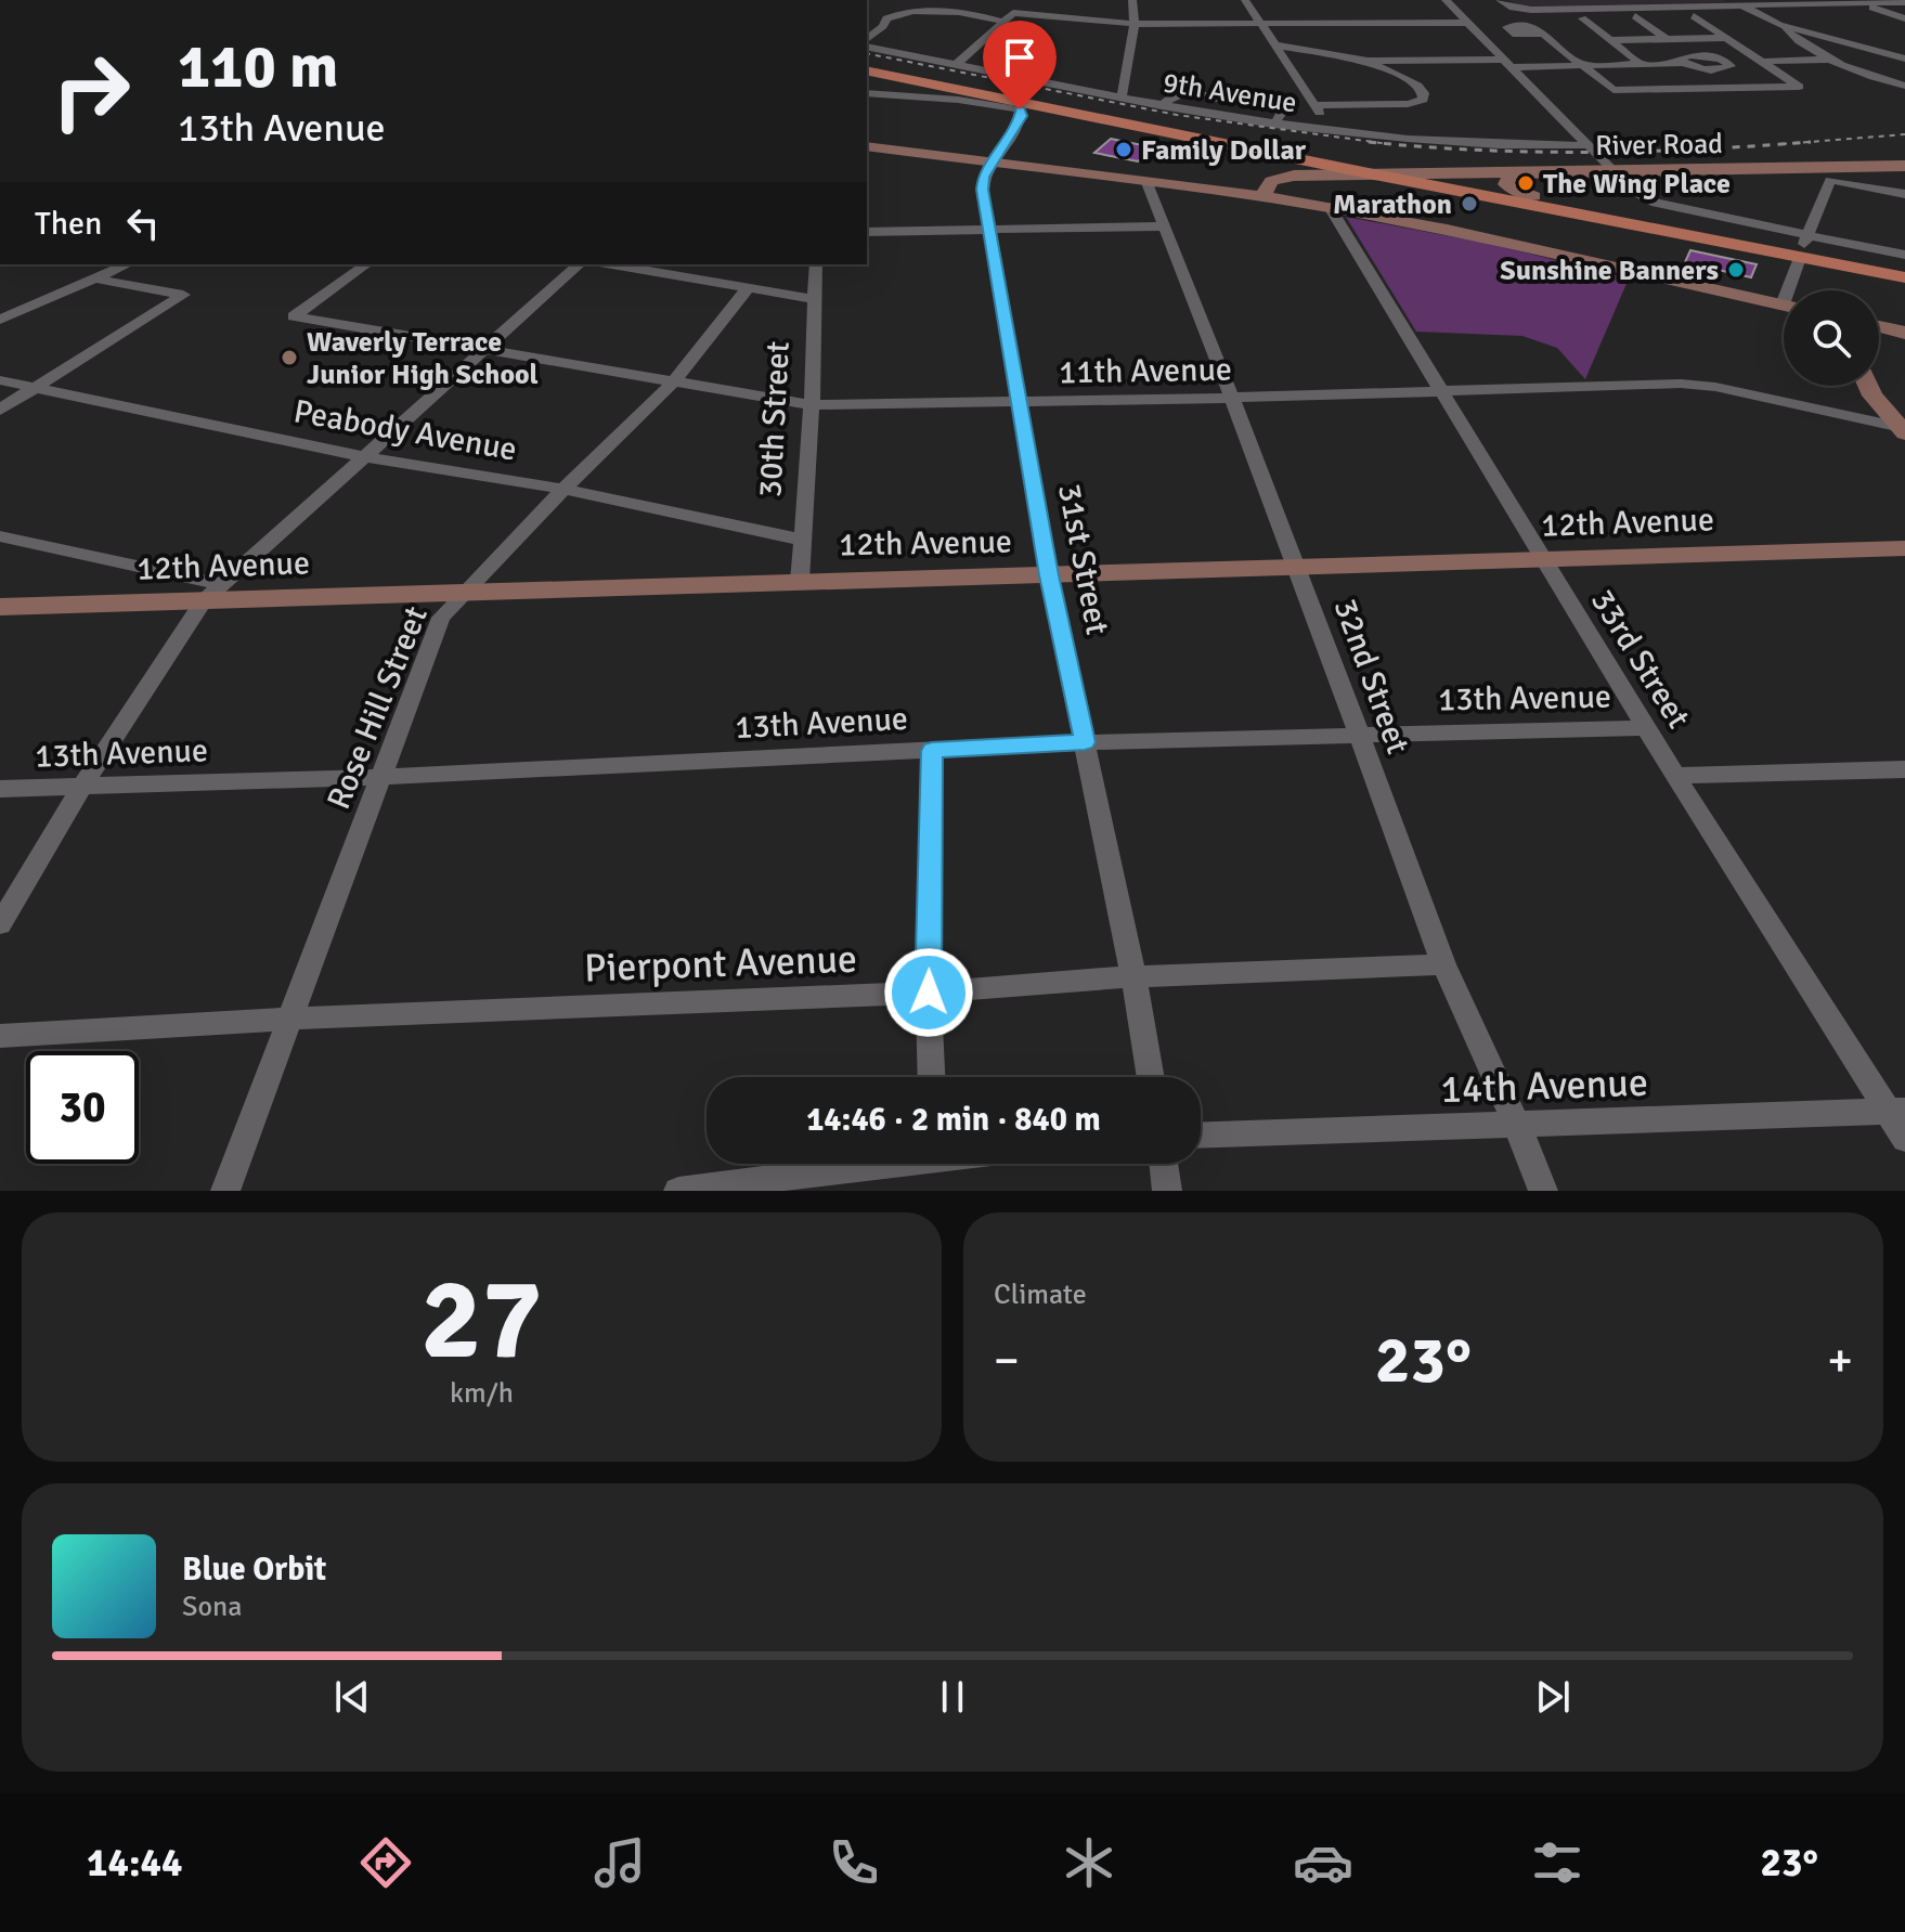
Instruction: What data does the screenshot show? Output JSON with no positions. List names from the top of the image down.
{
  "streets": {
    "street": [
      "9th Avenue",
      "River Road",
      "11th Avenue",
      "30th Street",
      "Peabody Avenue",
      "12th Avenue",
      "31st Street",
      "33rd Street",
      "32nd Street",
      "13th Avenue",
      "Rose Hill Street",
      "Pierpont Avenue",
      "14th Avenue"
    ]
  },
  "crossings": [
    ["River Road", "32nd Street"],
    ["11th Avenue", "30th Street"],
    ["11th Avenue", "31st Street"],
    ["11th Avenue", "33rd Street"],
    ["11th Avenue", "32nd Street"],
    ["11th Avenue", "Rose Hill Street"],
    ["30th Street", "Peabody Avenue"],
    ["30th Street", "12th Avenue"],
    ["Peabody Avenue", "Rose Hill Street"],
    ["12th Avenue", "31st Street"],
    ["12th Avenue", "33rd Street"],
    ["12th Avenue", "32nd Street"],
    ["12th Avenue", "Rose Hill Street"],
    ["31st Street", "13th Avenue"],
    ["31st Street", "Pierpont Avenue"],
    ["33rd Street", "13th Avenue"],
    ["33rd Street", "14th Avenue"],
    ["32nd Street", "13th Avenue"],
    ["32nd Street", "Pierpont Avenue"],
    ["32nd Street", "14th Avenue"],
    ["13th Avenue", "Rose Hill Street"],
    ["Rose Hill Street", "Pierpont Avenue"]
  ],
  "places": [
    "Family Dollar",
    "The Wing Place",
    "Marathon",
    "Sunshine Banners",
    "Waverly Terrace Junior High School"
  ],
  "page": {
    "turn": ["110 m", "13th Avenue"],
    "then": "Then",
    "limit": "30",
    "trip": "14:46 · 2 min · 840 m",
    "tile": [
      ["27", "km/h"],
      "Climate"
    ],
    "heat": ["−", "23°", "+"],
    "song": ["Blue Orbit", "Sona"],
    "tabs": ["14:44", "23°"]
  }
}
